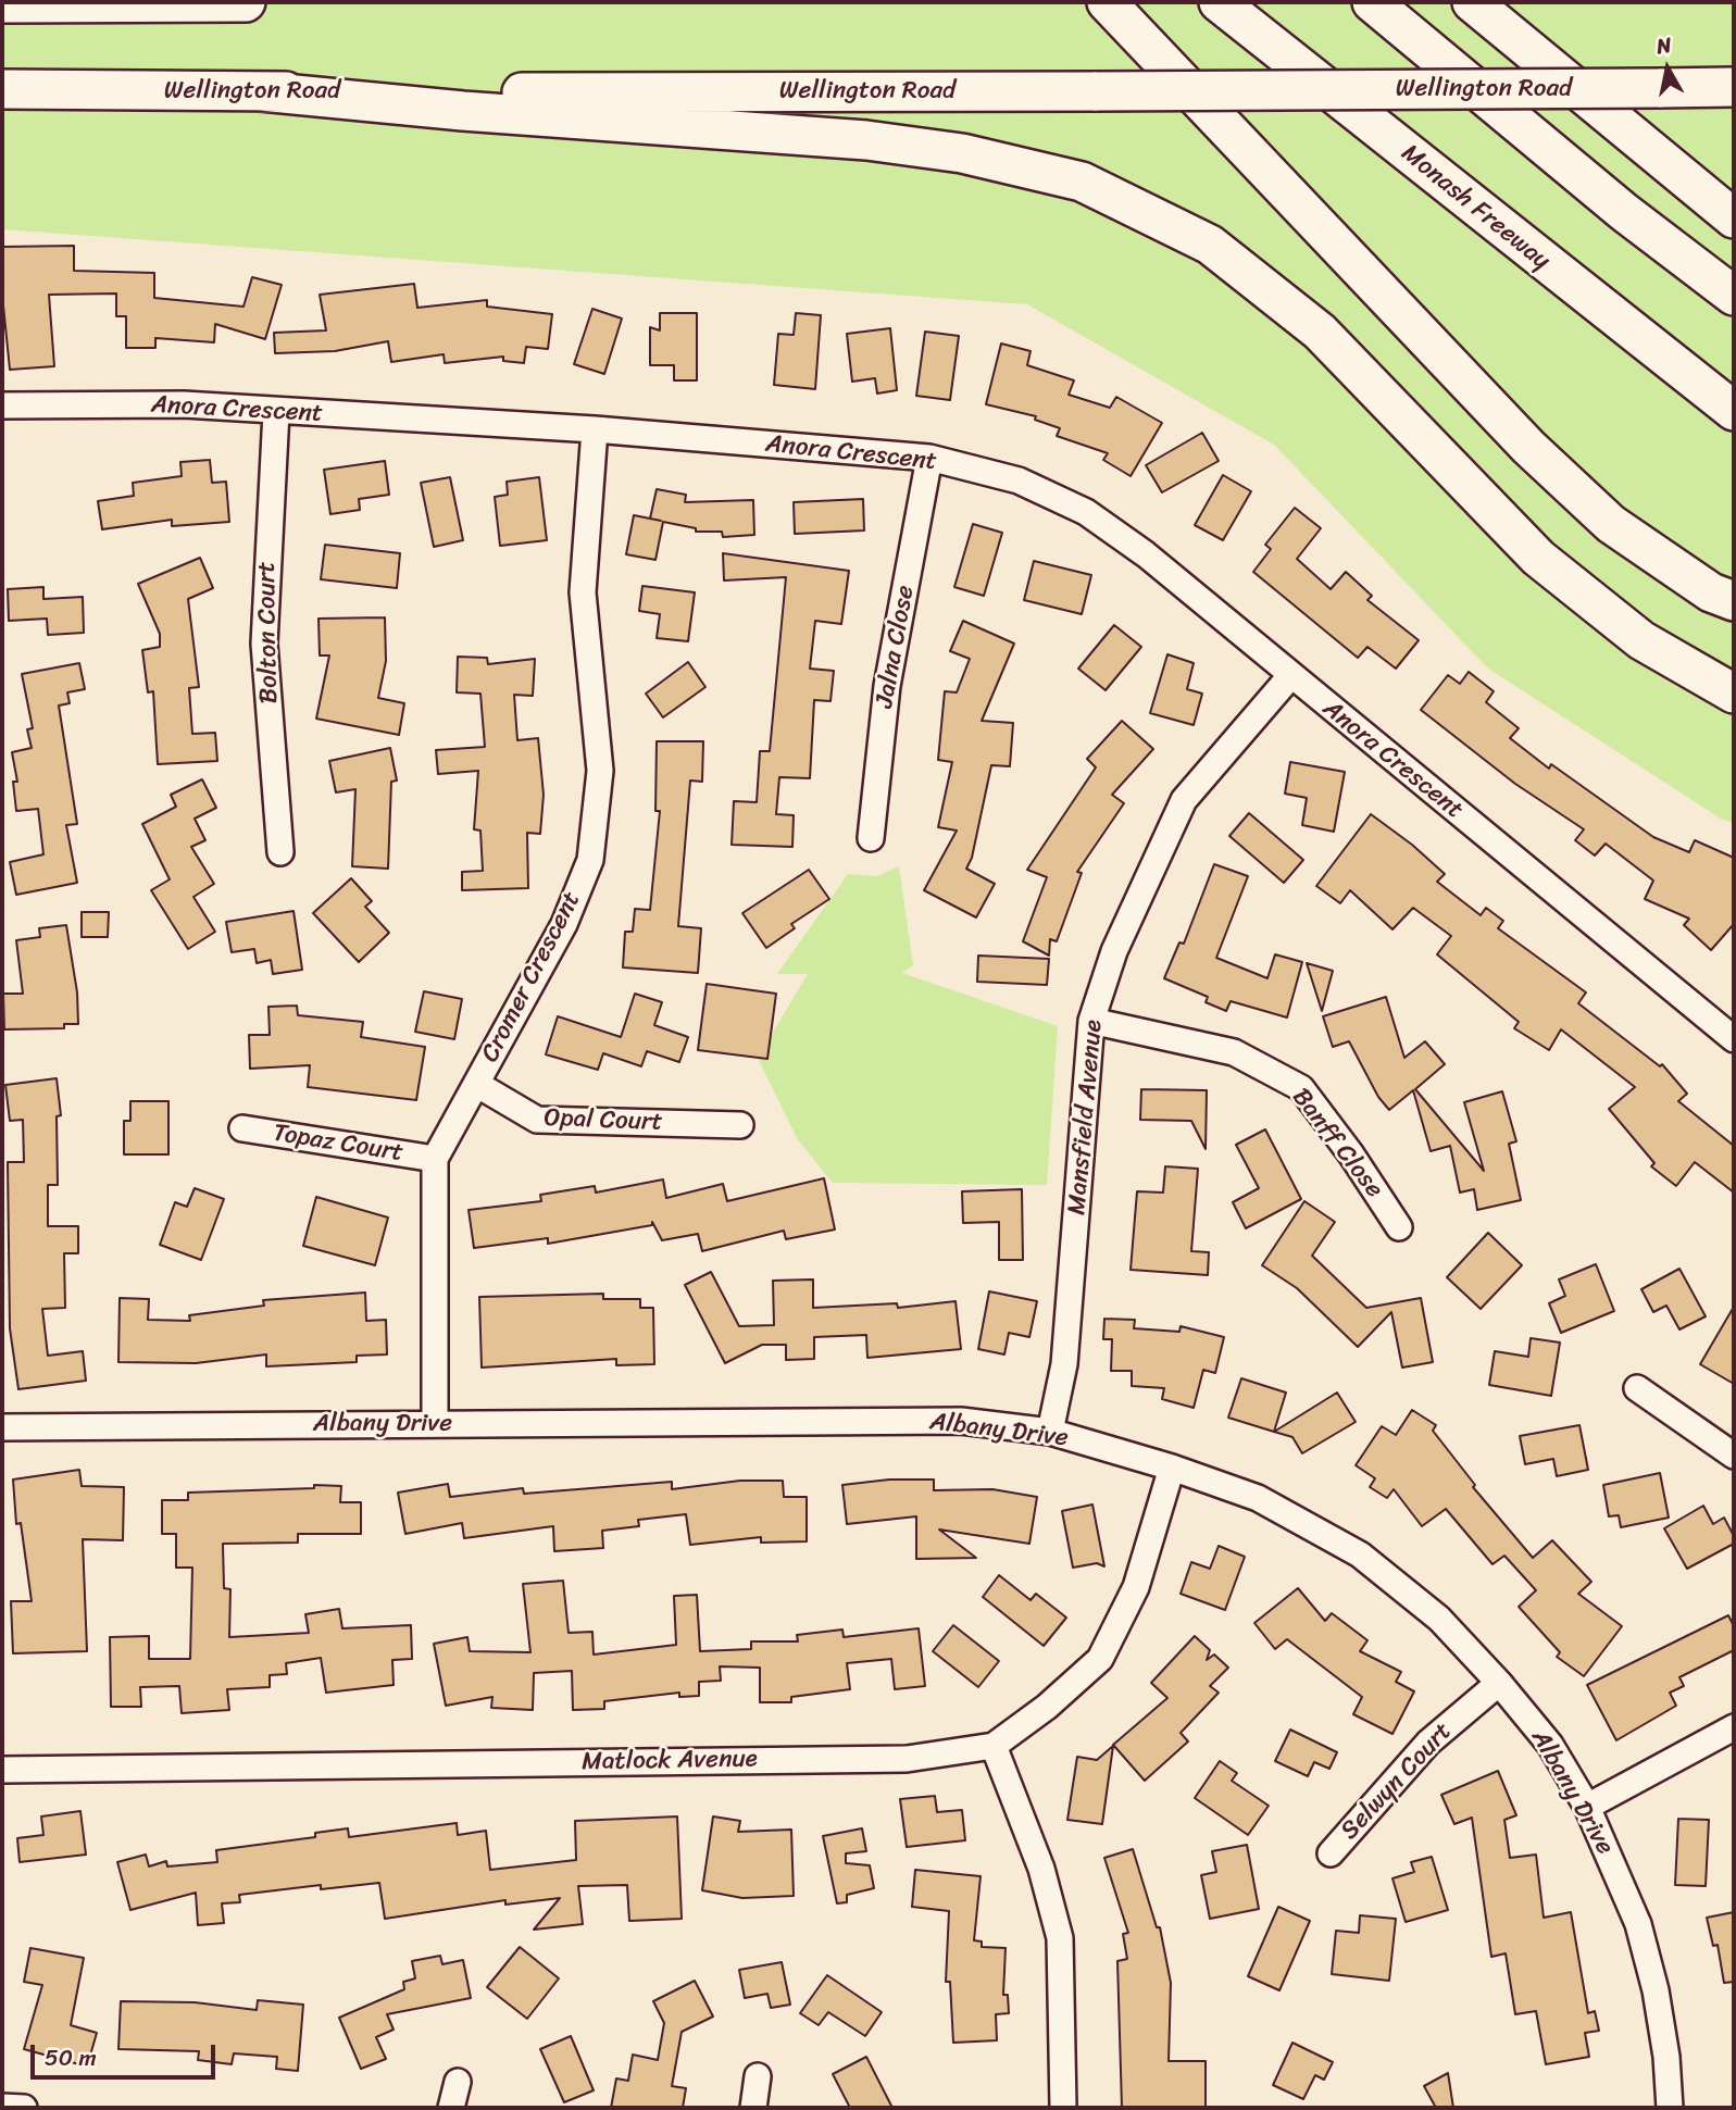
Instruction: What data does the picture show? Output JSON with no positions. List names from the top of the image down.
{
  "streets": {
    "highway": ["Wellington Road", "Monash Freeway"],
    "street": [
      "Anora Crescent",
      "Bolton Court",
      "Jalna Close",
      "Cromer Crescent",
      "Mansfield Avenue",
      "Opal Court",
      "Topaz Court",
      "Banff Close",
      "Albany Drive",
      "Matlock Avenue",
      "Selwyn Court"
    ]
  },
  "crossings": [
    ["Anora Crescent", "Bolton Court"],
    ["Anora Crescent", "Jalna Close"],
    ["Anora Crescent", "Cromer Crescent"],
    ["Anora Crescent", "Mansfield Avenue"],
    ["Cromer Crescent", "Opal Court"],
    ["Cromer Crescent", "Topaz Court"],
    ["Cromer Crescent", "Albany Drive"],
    ["Mansfield Avenue", "Banff Close"],
    ["Mansfield Avenue", "Albany Drive"],
    ["Albany Drive", "Matlock Avenue"],
    ["Albany Drive", "Selwyn Court"]
  ],
  "scale_bar": "50 m",
  "north": "top"
}
